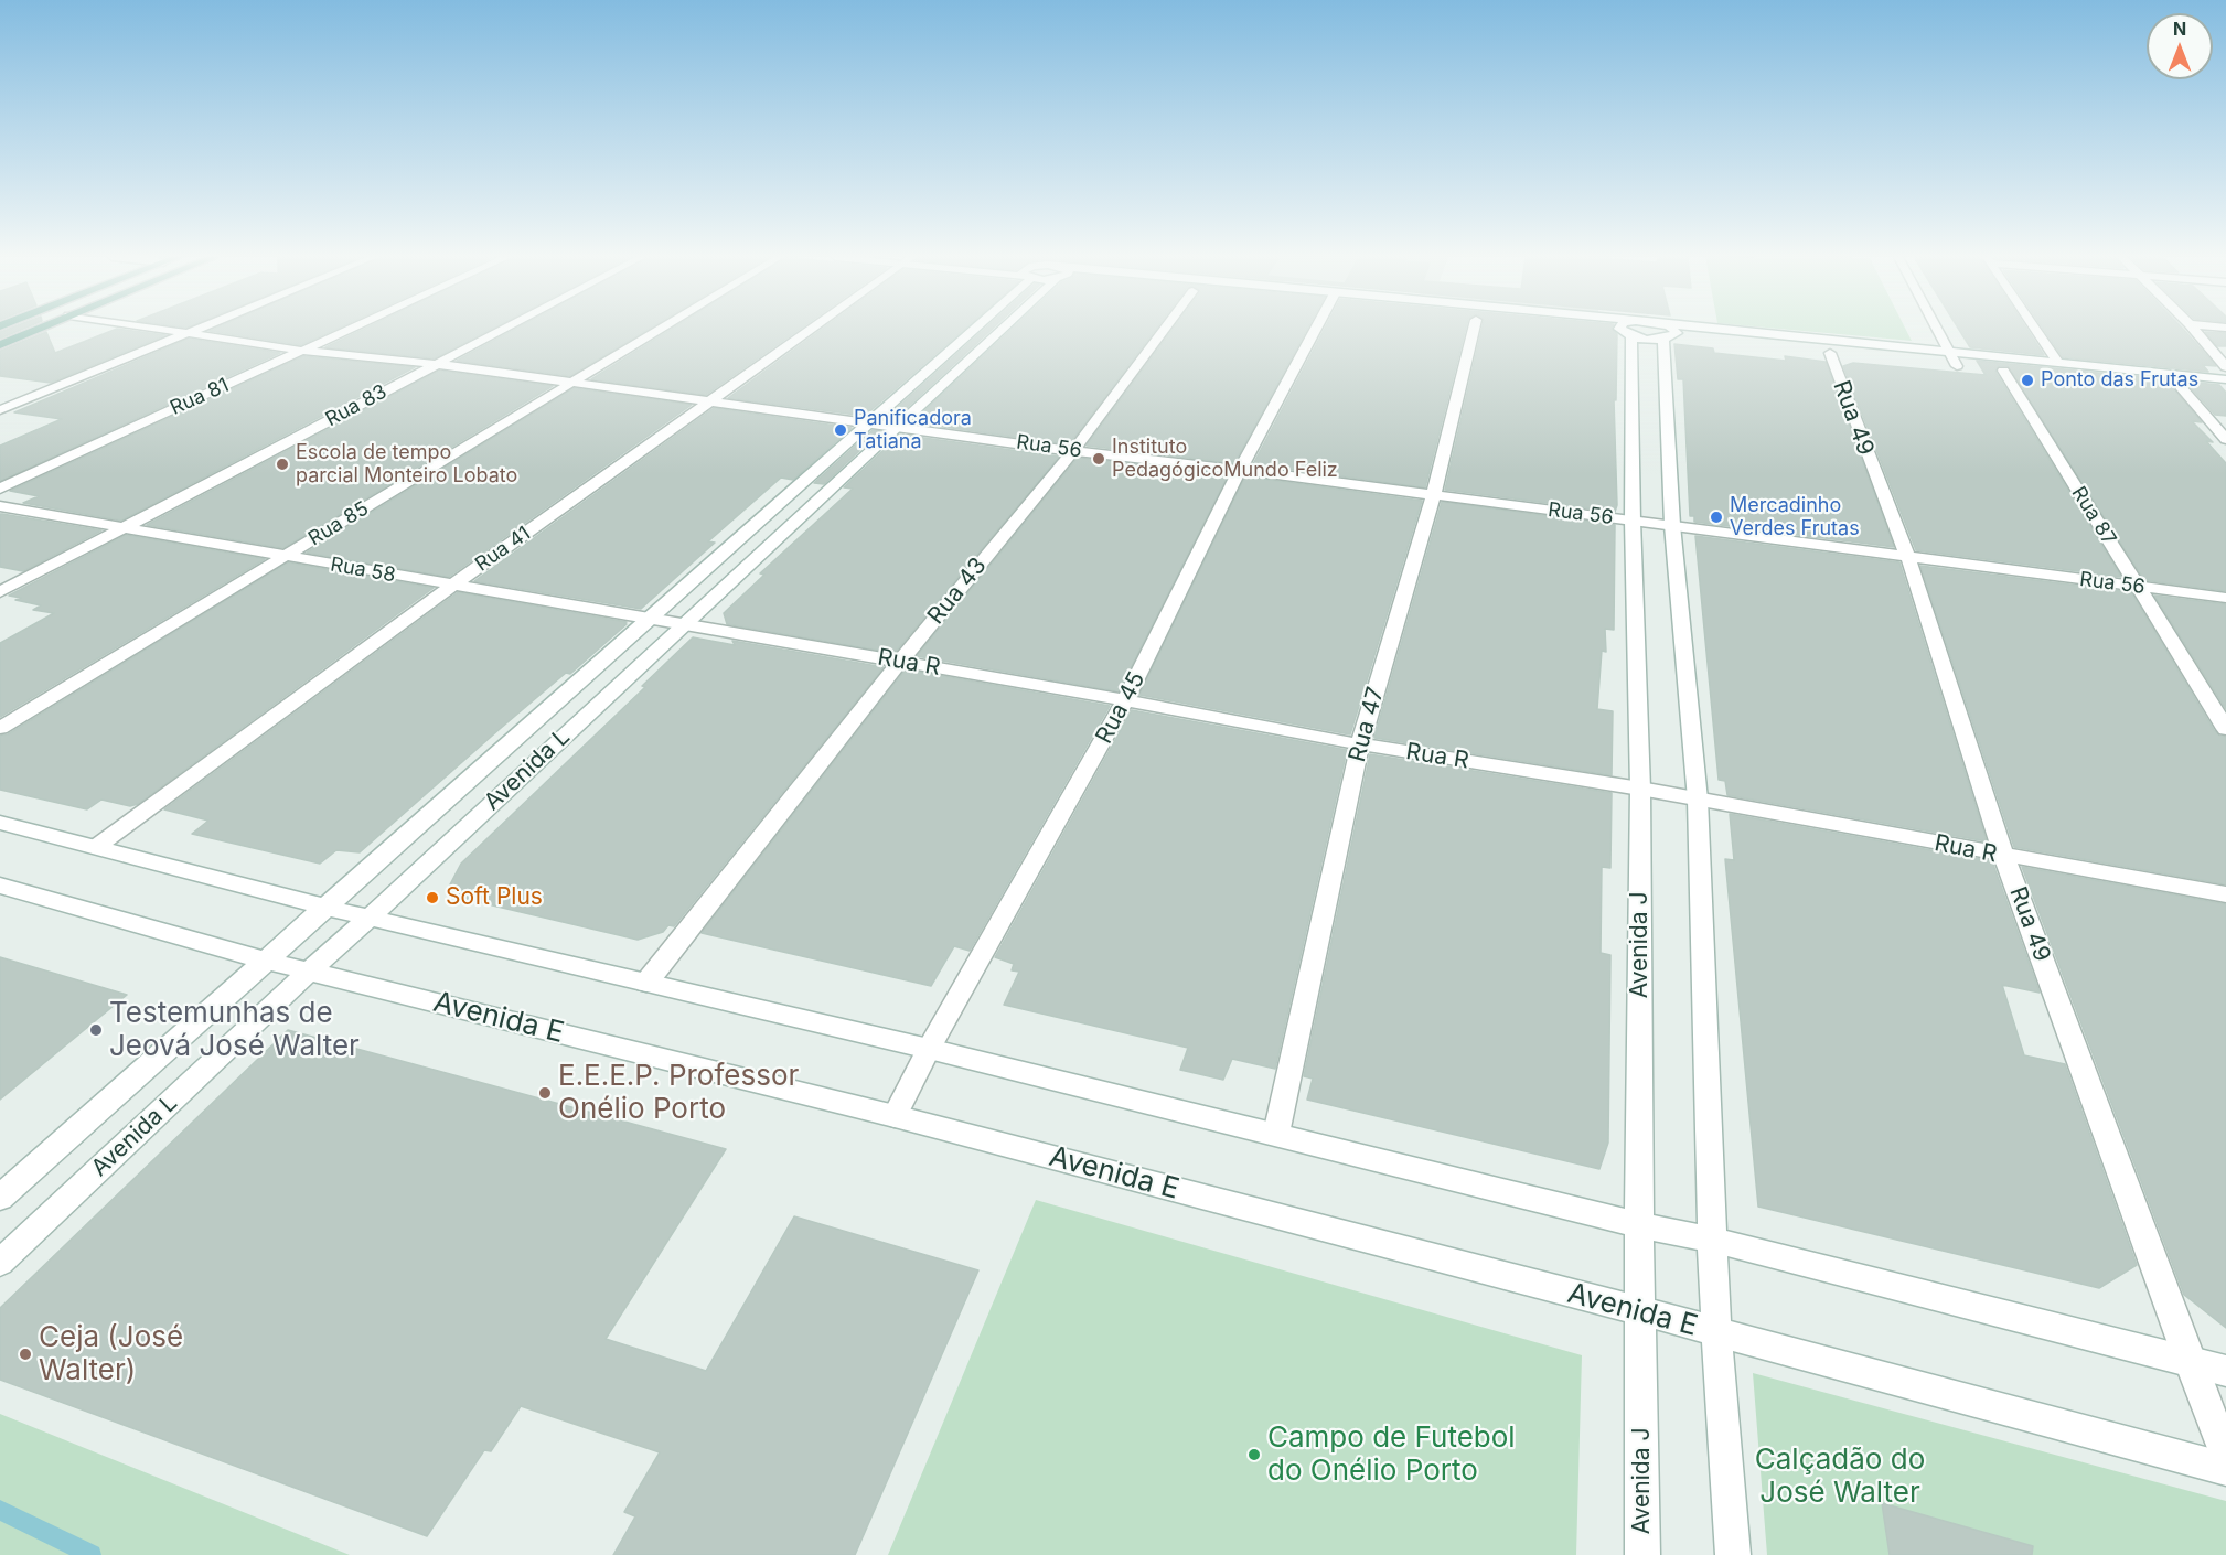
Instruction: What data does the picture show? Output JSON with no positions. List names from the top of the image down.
{
  "streets": {
    "street": [
      "Rua 81",
      "Rua 83",
      "Rua 49",
      "Rua 56",
      "Rua 87",
      "Rua 85",
      "Rua 41",
      "Rua 58",
      "Rua 43",
      "Rua R",
      "Rua 45",
      "Rua 47",
      "Avenida L",
      "Avenida J",
      "Avenida E"
    ]
  },
  "crossings": [
    ["Rua 81", "Rua 56"],
    ["Rua 83", "Rua 56"],
    ["Rua 83", "Rua 58"],
    ["Rua 49", "Rua 56"],
    ["Rua 49", "Rua R"],
    ["Rua 56", "Rua 87"],
    ["Rua 56", "Rua 85"],
    ["Rua 56", "Rua 41"],
    ["Rua 56", "Rua 43"],
    ["Rua 56", "Rua 45"],
    ["Rua 56", "Rua 47"],
    ["Rua 56", "Avenida L"],
    ["Rua 56", "Avenida J"],
    ["Rua 85", "Rua 58"],
    ["Rua 41", "Rua 58"],
    ["Rua 58", "Rua R"],
    ["Rua 58", "Avenida L"],
    ["Rua 43", "Rua R"],
    ["Rua R", "Rua 45"],
    ["Rua R", "Rua 47"],
    ["Rua R", "Avenida L"],
    ["Rua R", "Avenida J"],
    ["Rua 45", "Avenida E"],
    ["Avenida L", "Avenida E"],
    ["Avenida J", "Avenida E"]
  ],
  "parks": ["Calçadão do José Walter"],
  "places": [
    "Ponto das Frutas",
    "Panificadora Tatiana",
    "Instituto PedagógicoMundo Feliz",
    "Escola de tempo parcial Monteiro Lobato",
    "Mercadinho Verdes Frutas",
    "Soft Plus",
    "Testemunhas de Jeová José Walter",
    "E.E.E.P. Professor Onélio Porto",
    "Ceja (José Walter)",
    "Campo de Futebol do Onélio Porto"
  ],
  "north": "top"
}
